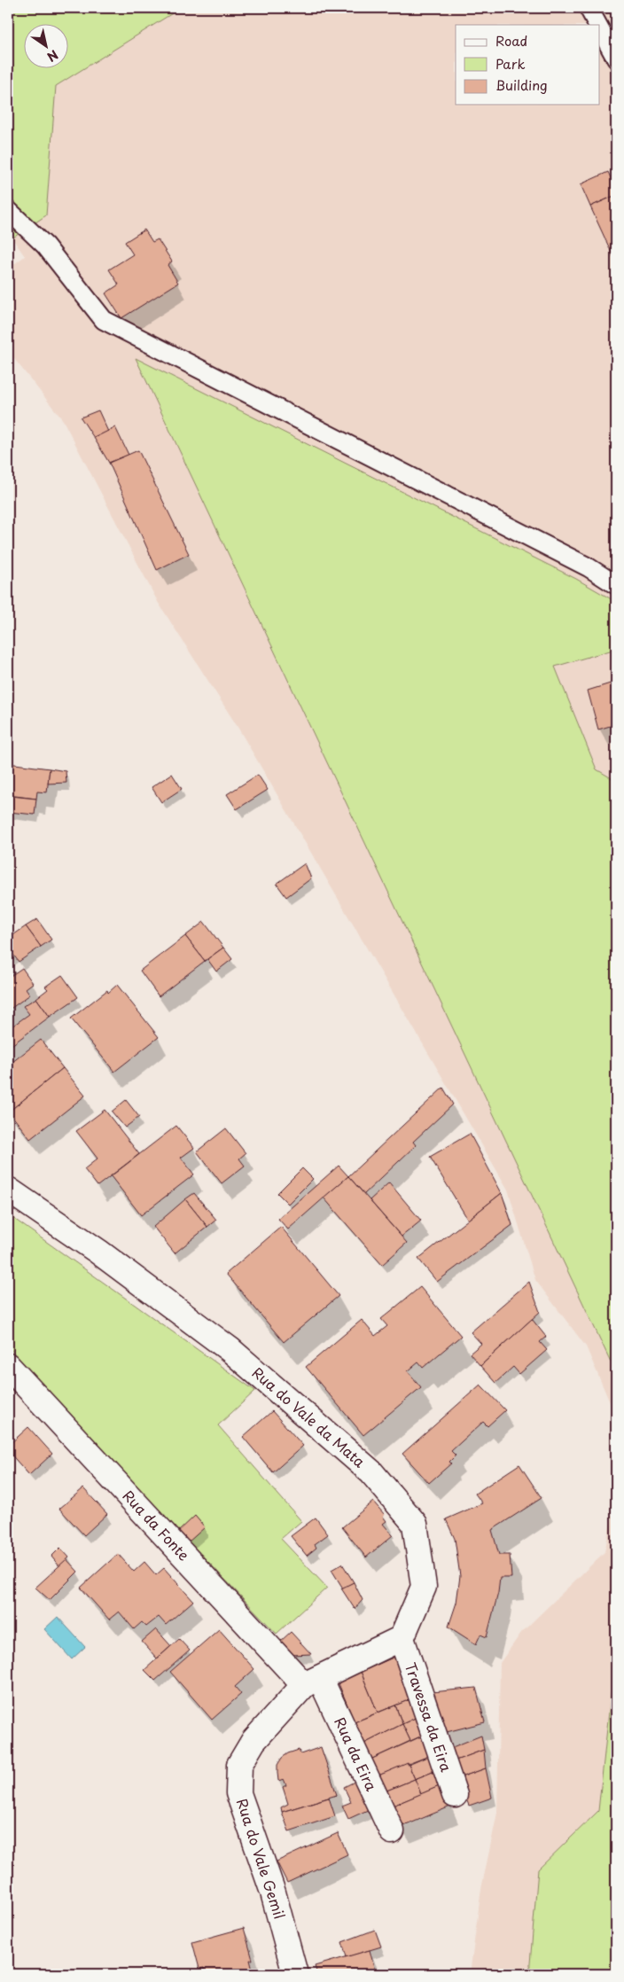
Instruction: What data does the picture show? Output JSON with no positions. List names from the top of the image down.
{
  "streets": {
    "street": [
      "Rua do Vale da Mata",
      "Rua da Fonte",
      "Travessa da Eira",
      "Rua da Eira",
      "Rua do Vale Gemil"
    ]
  },
  "crossings": [
    ["Rua do Vale da Mata", "Travessa da Eira"],
    ["Rua da Fonte", "Rua da Eira"],
    ["Rua da Fonte", "Rua do Vale Gemil"],
    ["Rua da Eira", "Rua do Vale Gemil"]
  ],
  "legend": ["Road", "Park", "Building"],
  "north": "bottom right"
}
